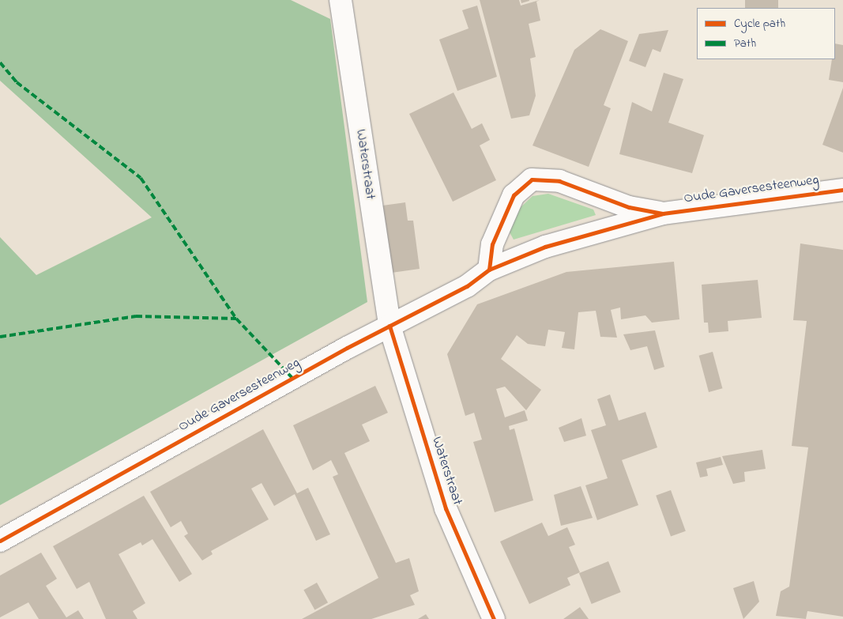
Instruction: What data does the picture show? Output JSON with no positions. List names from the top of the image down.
{
  "streets": {
    "street": ["Waterstraat", "Oude Gaversesteenweg"]
  },
  "crossings": [
    ["Waterstraat", "Oude Gaversesteenweg"]
  ],
  "legend": ["Cycle path", "Path"]
}
